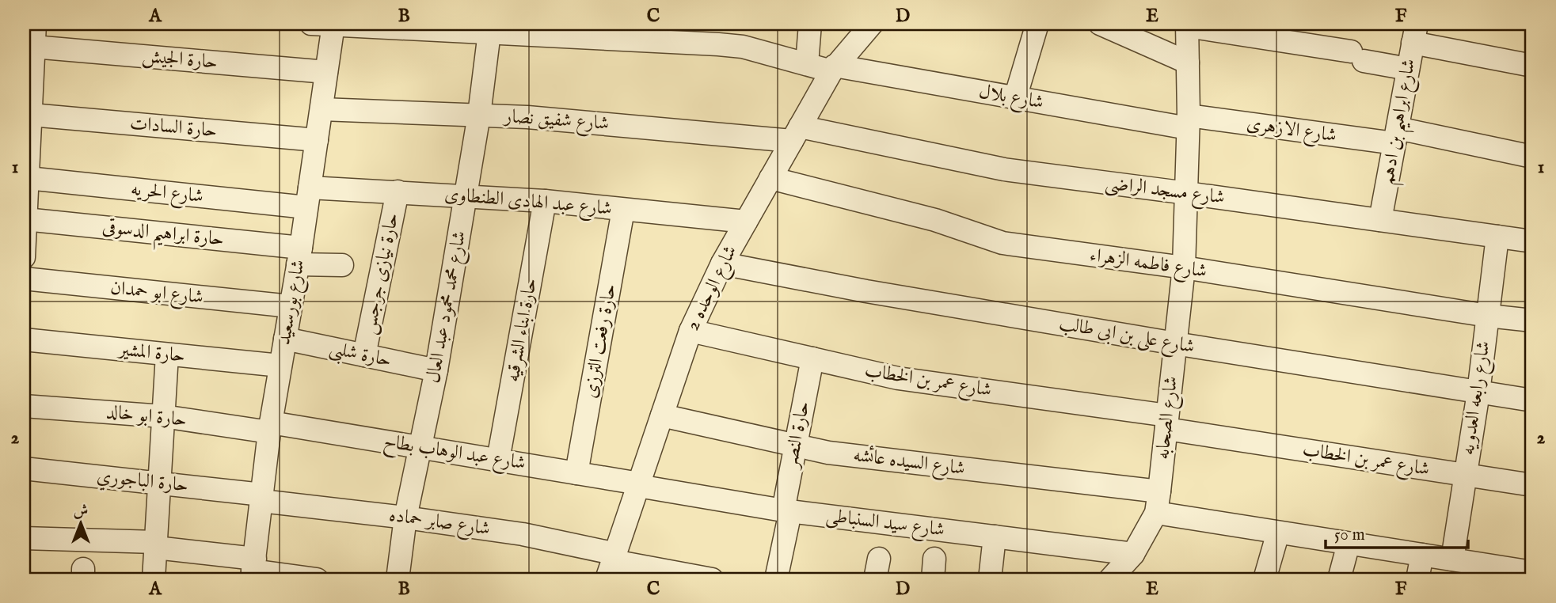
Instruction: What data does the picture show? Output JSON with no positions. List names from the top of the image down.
{
  "streets": {
    "street": [
      "حارة الجيش",
      "شارع بلال",
      "شارع شفيق نصار",
      "شارع ابراهيم بن ادهم",
      "حارة السادات",
      "شارع الازهرى",
      "شارع مسجد الراضى",
      "شارع الحريه",
      "شارع عبد الهادى الطنطاوى",
      "حارة ابراهيم الدسوقى",
      "شارع فاطمه الزهراء",
      "حارة نيازى جرجس",
      "شارع الوحده 2",
      "شارع ابو حمدان",
      "شارع بورسعيد",
      "شارع محمد محمود عبد العال",
      "حارة ابناء الشرقيه",
      "شارع على بن ابى طالب",
      "حارة رفعت الترزى",
      "حارة المشير",
      "حارة شلبى",
      "شارع عمر بن الخطاب",
      "شارع رابعه العدويه",
      "حارة ابو خالد",
      "شارع الصحابه",
      "حارة النصر",
      "شارع عبد الوهاب بطاح",
      "شارع السيده عائشه",
      "حارة الباجوري",
      "شارع صابر حماده",
      "شارع سيد السنباطى"
    ]
  },
  "crossings": [
    ["حارة الجيش", "شارع بورسعيد"],
    ["شارع بلال", "شارع الازهرى"],
    ["شارع بلال", "شارع الوحده 2"],
    ["شارع بلال", "شارع بورسعيد"],
    ["شارع بلال", "شارع محمد محمود عبد العال"],
    ["شارع بلال", "شارع الصحابه"],
    ["شارع شفيق نصار", "شارع مسجد الراضى"],
    ["شارع شفيق نصار", "شارع الوحده 2"],
    ["شارع شفيق نصار", "شارع بورسعيد"],
    ["شارع شفيق نصار", "شارع محمد محمود عبد العال"],
    ["شارع ابراهيم بن ادهم", "شارع الازهرى"],
    ["شارع ابراهيم بن ادهم", "شارع مسجد الراضى"],
    ["حارة السادات", "شارع بورسعيد"],
    ["شارع الازهرى", "شارع الصحابه"],
    ["شارع مسجد الراضى", "شارع الوحده 2"],
    ["شارع مسجد الراضى", "شارع رابعه العدويه"],
    ["شارع مسجد الراضى", "شارع الصحابه"],
    ["شارع الحريه", "شارع عبد الهادى الطنطاوى"],
    ["شارع الحريه", "شارع بورسعيد"],
    ["شارع عبد الهادى الطنطاوى", "حارة نيازى جرجس"],
    ["شارع عبد الهادى الطنطاوى", "شارع الوحده 2"],
    ["شارع عبد الهادى الطنطاوى", "شارع بورسعيد"],
    ["شارع عبد الهادى الطنطاوى", "شارع محمد محمود عبد العال"],
    ["شارع عبد الهادى الطنطاوى", "حارة ابناء الشرقيه"],
    ["شارع عبد الهادى الطنطاوى", "حارة رفعت الترزى"],
    ["حارة ابراهيم الدسوقى", "شارع بورسعيد"],
    ["شارع فاطمه الزهراء", "شارع الوحده 2"],
    ["شارع فاطمه الزهراء", "شارع رابعه العدويه"],
    ["شارع فاطمه الزهراء", "شارع الصحابه"],
    ["حارة نيازى جرجس", "حارة شلبى"],
    ["شارع الوحده 2", "شارع على بن ابى طالب"],
    ["شارع الوحده 2", "شارع عمر بن الخطاب"],
    ["شارع الوحده 2", "شارع عبد الوهاب بطاح"],
    ["شارع الوحده 2", "شارع السيده عائشه"],
    ["شارع الوحده 2", "شارع صابر حماده"],
    ["شارع الوحده 2", "شارع سيد السنباطى"],
    ["شارع ابو حمدان", "شارع بورسعيد"],
    ["شارع بورسعيد", "حارة المشير"],
    ["شارع بورسعيد", "حارة شلبى"],
    ["شارع بورسعيد", "حارة ابو خالد"],
    ["شارع بورسعيد", "شارع عبد الوهاب بطاح"],
    ["شارع بورسعيد", "حارة الباجوري"],
    ["شارع بورسعيد", "شارع صابر حماده"],
    ["شارع محمد محمود عبد العال", "حارة شلبى"],
    ["شارع محمد محمود عبد العال", "شارع عبد الوهاب بطاح"],
    ["شارع محمد محمود عبد العال", "شارع صابر حماده"],
    ["حارة ابناء الشرقيه", "شارع عبد الوهاب بطاح"],
    ["شارع على بن ابى طالب", "شارع رابعه العدويه"],
    ["شارع على بن ابى طالب", "شارع الصحابه"],
    ["حارة رفعت الترزى", "شارع عبد الوهاب بطاح"],
    ["شارع عمر بن الخطاب", "شارع رابعه العدويه"],
    ["شارع عمر بن الخطاب", "شارع الصحابه"],
    ["شارع عمر بن الخطاب", "حارة النصر"],
    ["شارع رابعه العدويه", "شارع السيده عائشه"],
    ["حارة ابو خالد", "شارع عبد الوهاب بطاح"],
    ["شارع الصحابه", "شارع السيده عائشه"],
    ["حارة النصر", "شارع السيده عائشه"],
    ["حارة النصر", "شارع سيد السنباطى"],
    ["شارع عبد الوهاب بطاح", "شارع سيد السنباطى"],
    ["حارة الباجوري", "شارع صابر حماده"]
  ],
  "scale_bar": "50 m",
  "north": "top",
  "grid": {
    "columns": [
      "A",
      "B",
      "C",
      "D",
      "E",
      "F"
    ],
    "rows": ["1", "2"]
  }
}
